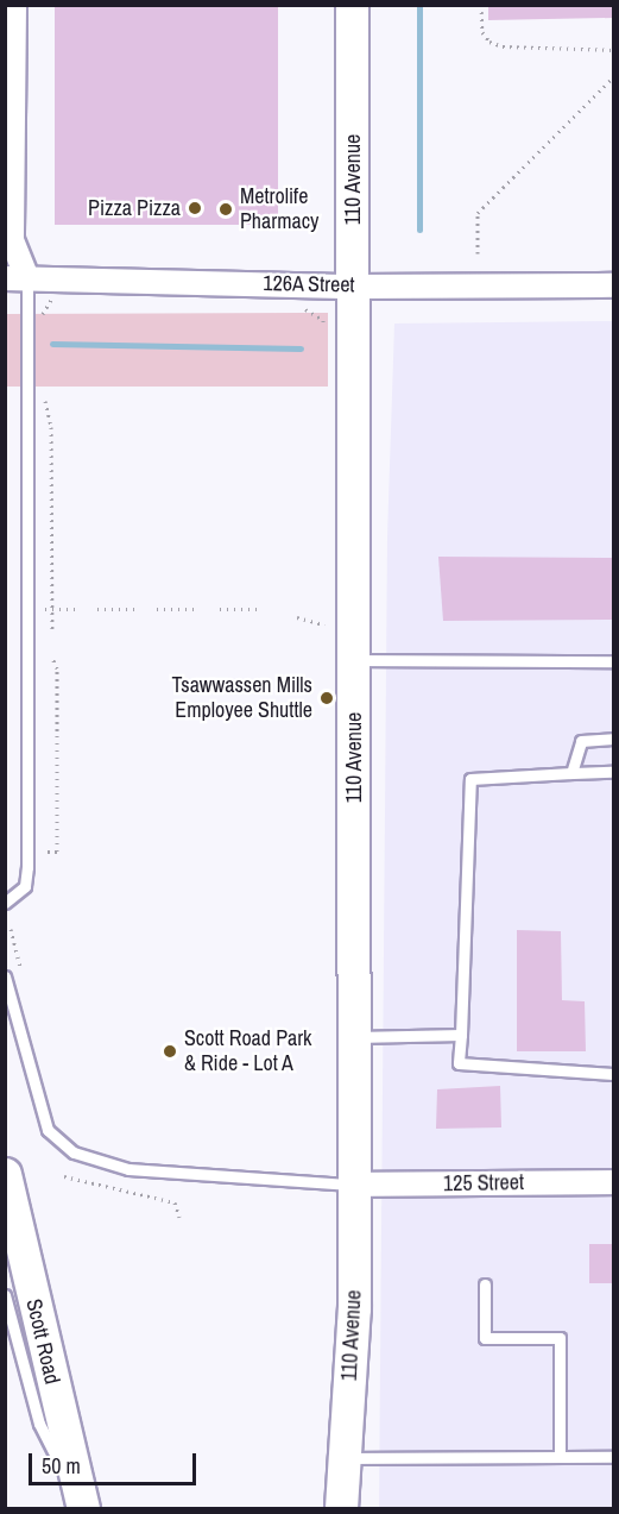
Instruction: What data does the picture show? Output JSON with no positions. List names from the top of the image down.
{
  "streets": {
    "main road": ["110 Avenue", "Scott Road"],
    "street": ["126A Street", "125 Street"]
  },
  "crossings": [
    ["110 Avenue", "126A Street"],
    ["110 Avenue", "125 Street"]
  ],
  "places": [
    "Pizza Pizza",
    "Metrolife Pharmacy",
    "Tsawwassen Mills Employee Shuttle",
    "Scott Road Park & Ride - Lot A"
  ],
  "scale_bar": "50 m"
}
